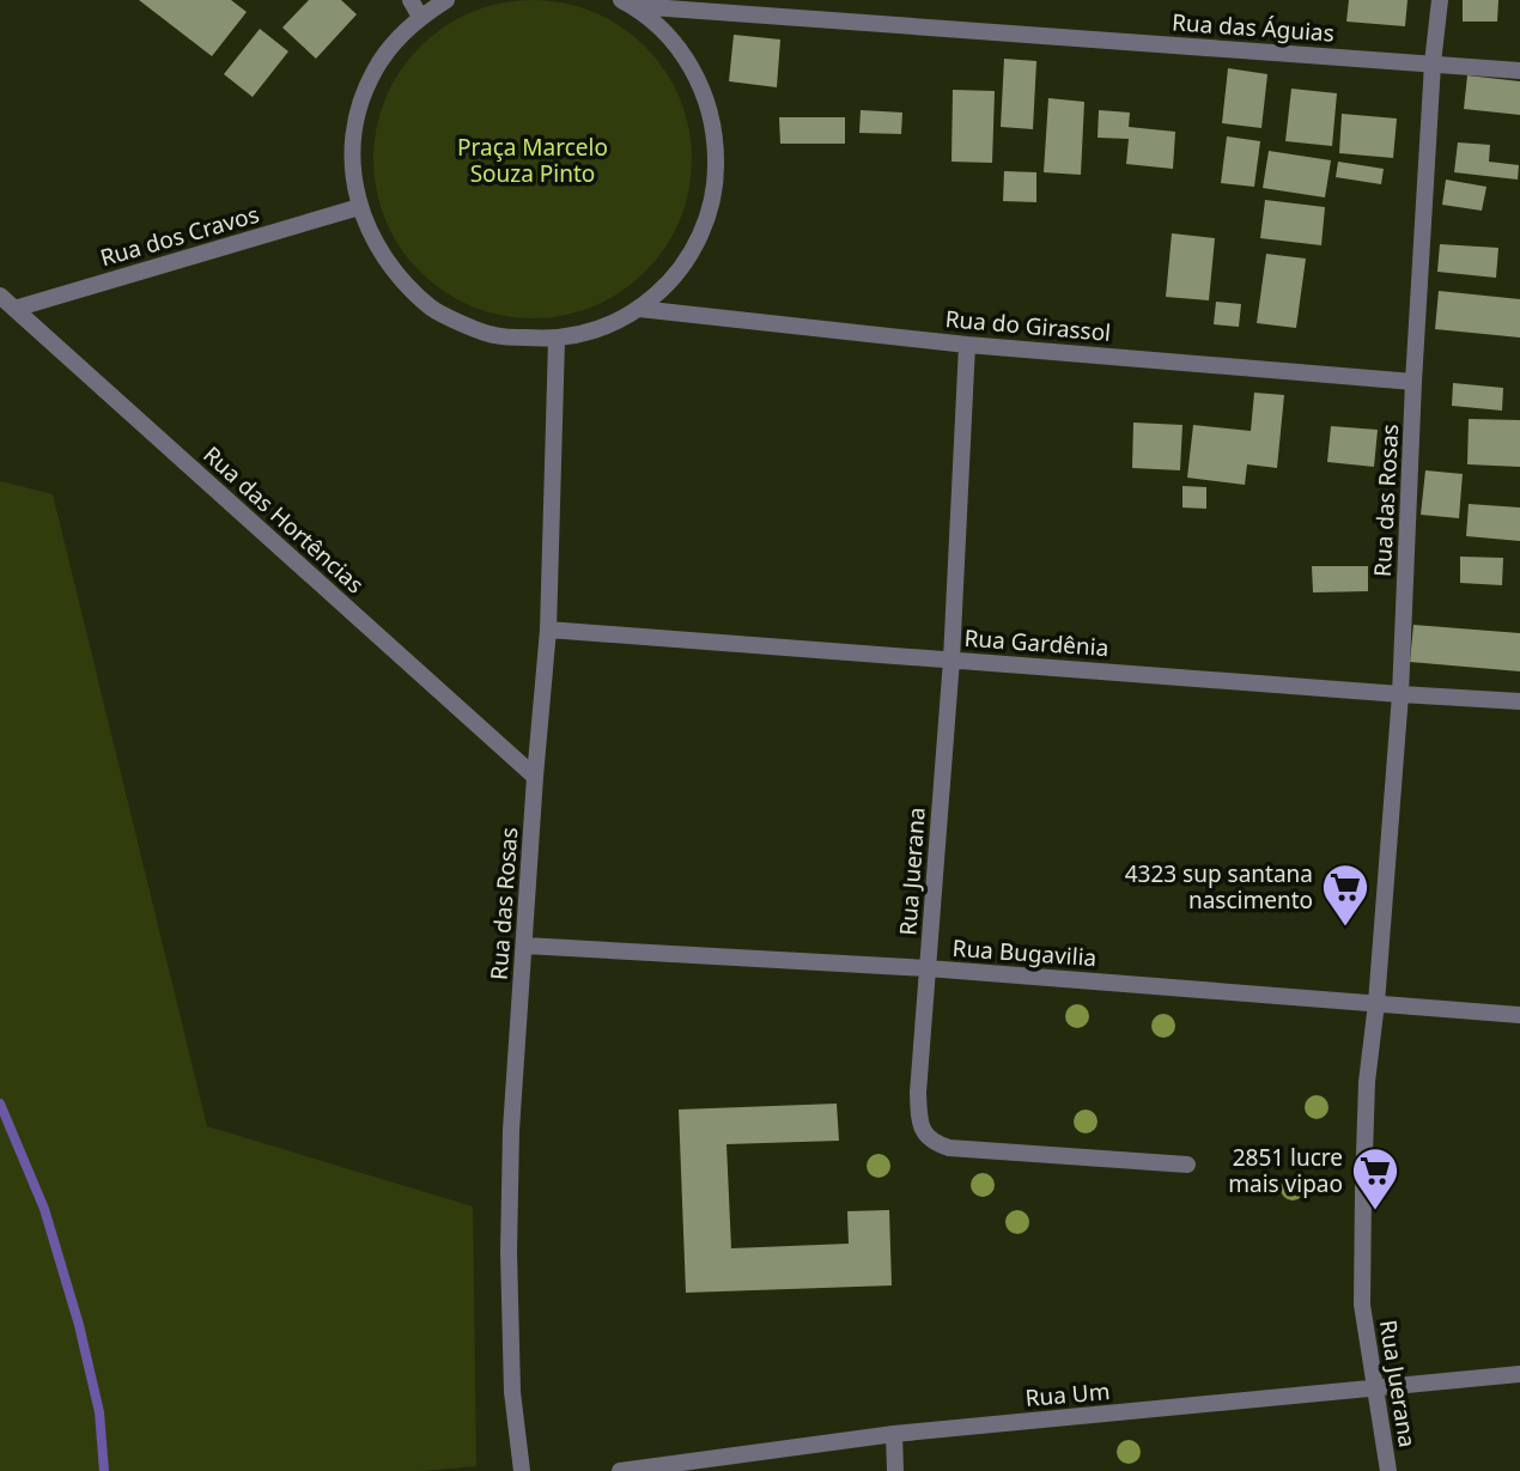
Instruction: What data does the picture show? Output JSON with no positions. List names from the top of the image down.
{
  "streets": {
    "street": [
      "Rua das Águias",
      "Rua dos Cravos",
      "Rua do Girassol",
      "Rua das Rosas",
      "Rua das Hortências",
      "Rua Gardênia",
      "Rua Juerana",
      "Rua Bugavilia",
      "Rua Um"
    ]
  },
  "crossings": [
    ["Rua das Águias", "Rua das Rosas"],
    ["Rua dos Cravos", "Rua das Hortências"],
    ["Rua do Girassol", "Rua das Rosas"],
    ["Rua do Girassol", "Rua Juerana"],
    ["Rua das Rosas", "Rua das Hortências"],
    ["Rua das Rosas", "Rua Gardênia"],
    ["Rua das Rosas", "Rua Juerana"],
    ["Rua das Rosas", "Rua Bugavilia"],
    ["Rua Gardênia", "Rua Juerana"],
    ["Rua Juerana", "Rua Bugavilia"],
    ["Rua Juerana", "Rua Um"]
  ],
  "parks": ["Praça Marcelo Souza Pinto"],
  "places": {
    "supermarket": ["4323 sup santana nascimento", "2851 lucre mais vipao"]
  }
}
